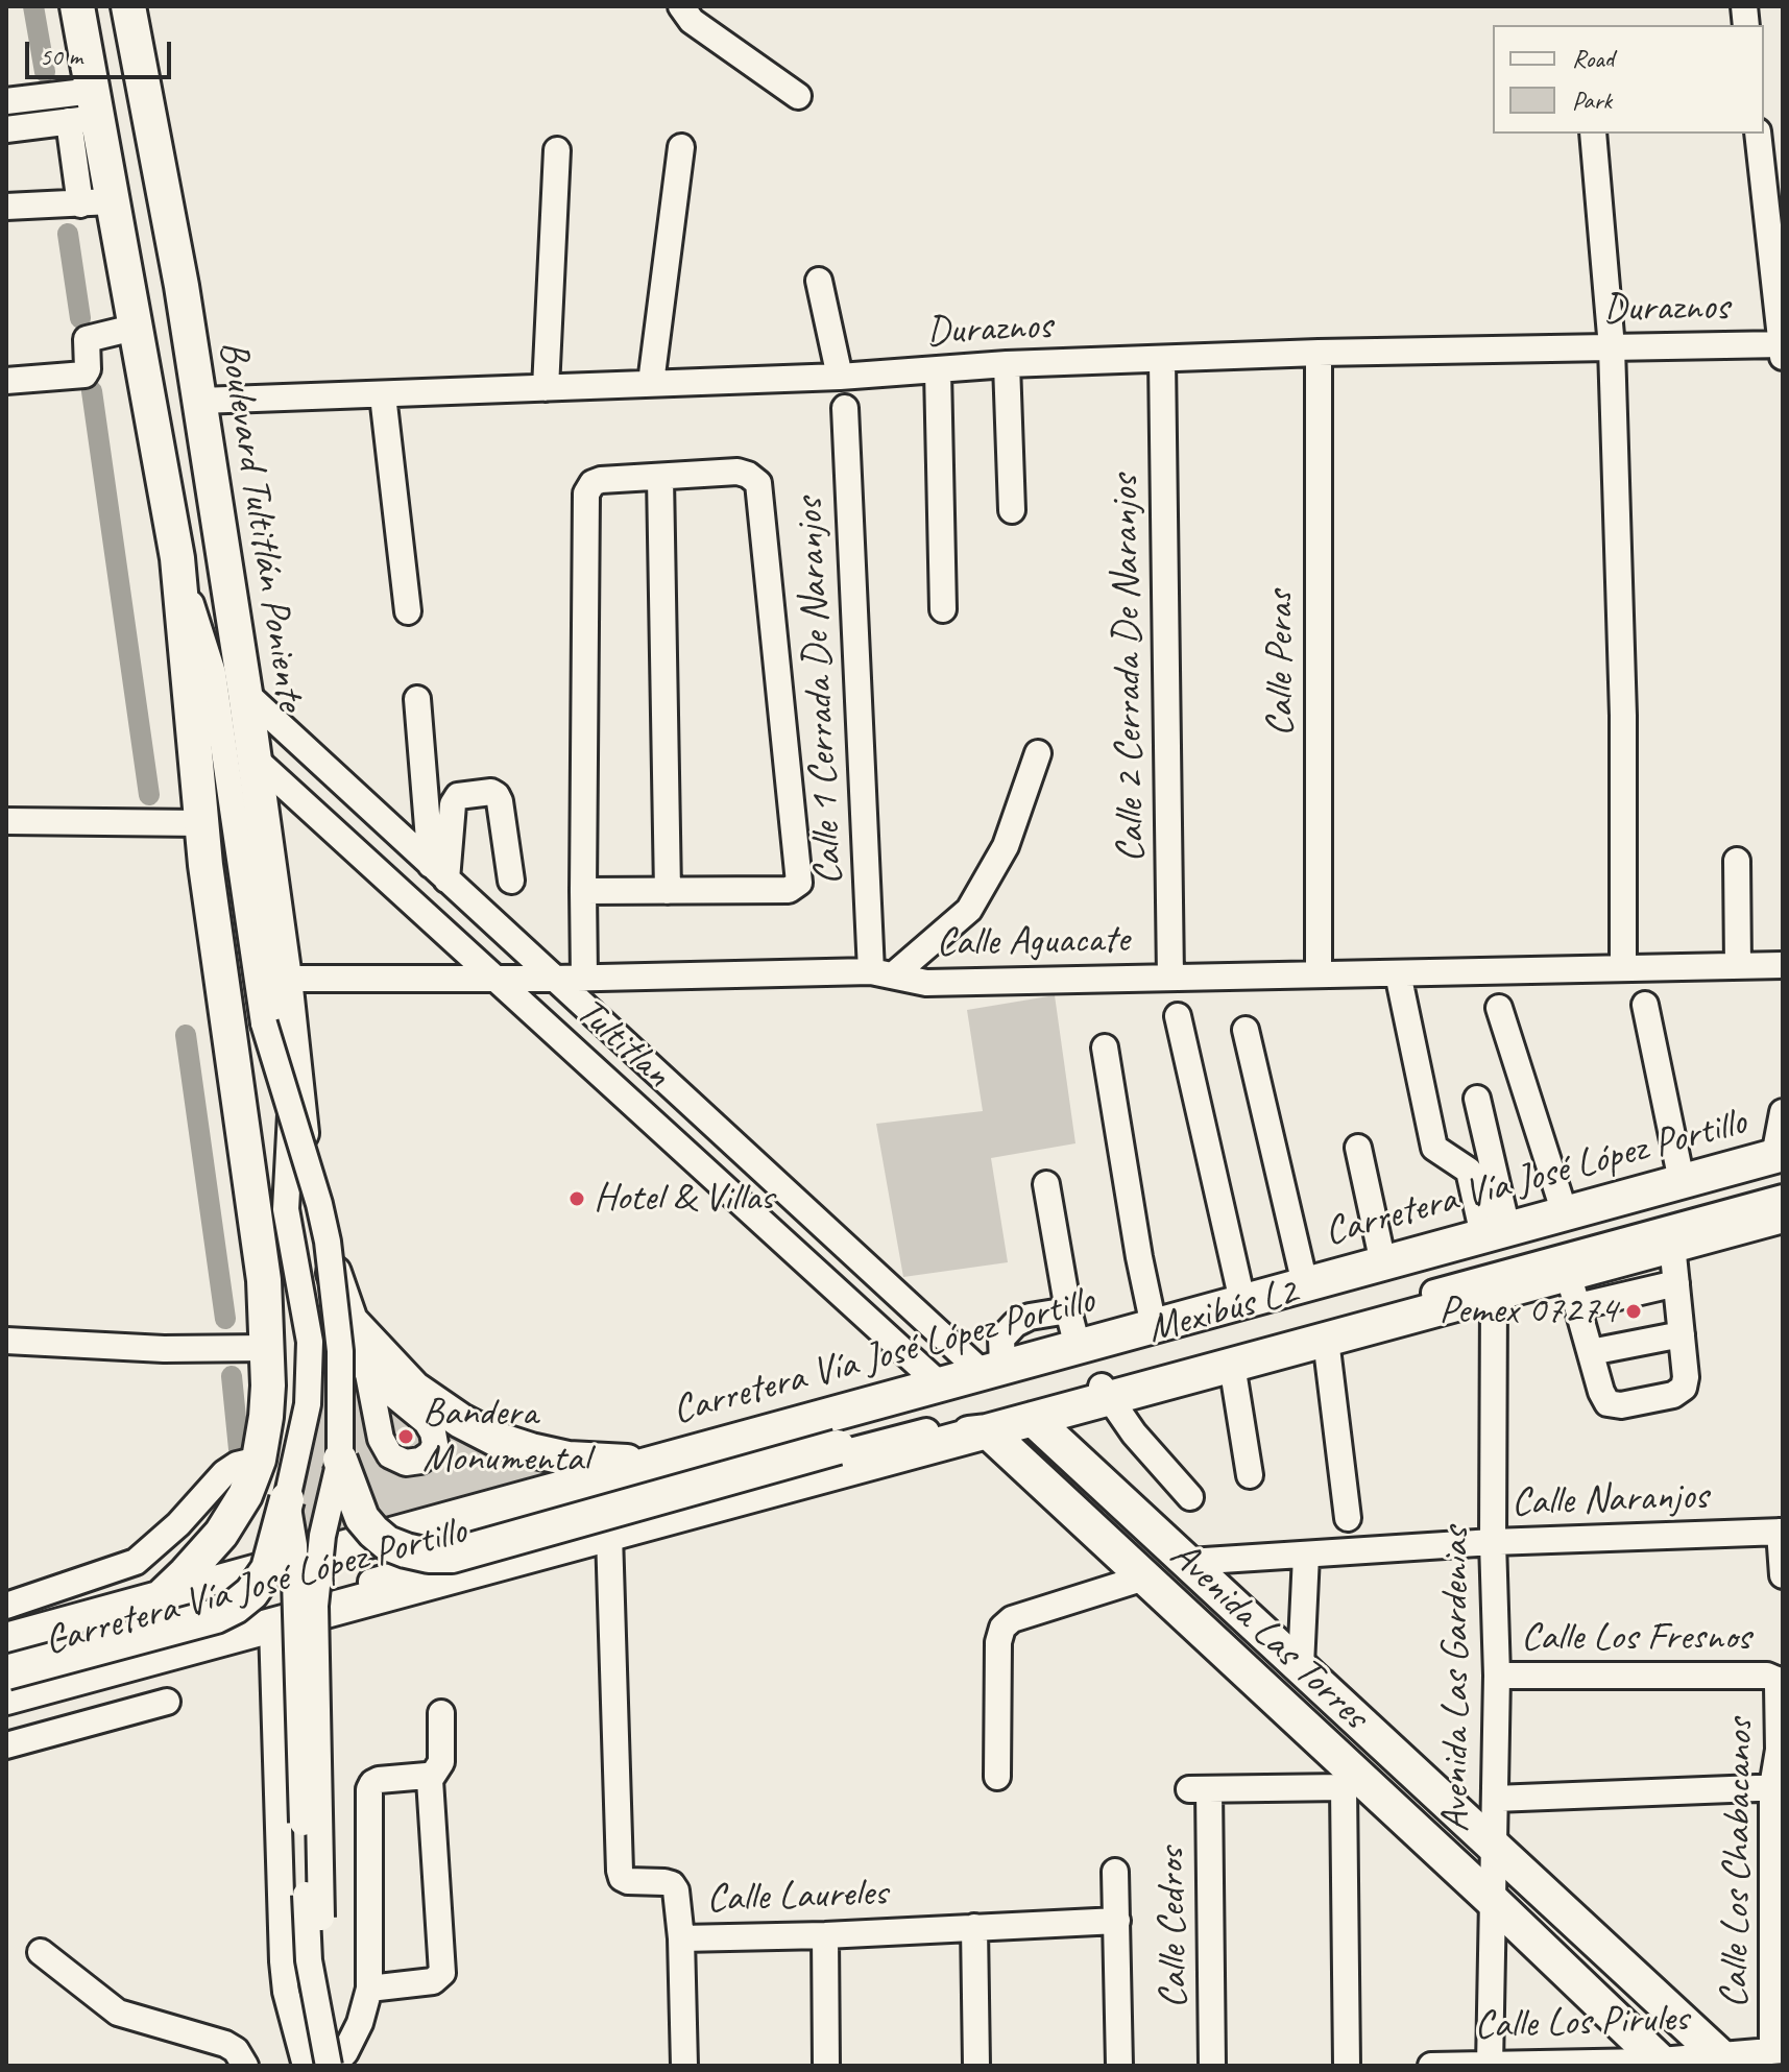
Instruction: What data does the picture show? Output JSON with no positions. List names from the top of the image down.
{
  "streets": {
    "main road": ["Boulevard Tultitlán Poniente", "Carretera Vía José López Portillo", "Avenida Las Torres"],
    "street": [
      "Duraznos",
      "Calle Peras",
      "Calle 2 Cerrada De Naranjos",
      "Calle 1 Cerrada De Naranjos",
      "Calle Aguacate",
      "Tultitlan",
      "Mexibús L2",
      "Calle Naranjos",
      "Calle Los Fresnos",
      "Avenida Las Gardenias",
      "Calle Los Chabacanos",
      "Calle Laureles",
      "Calle Cedros",
      "Calle Los Pirules"
    ]
  },
  "crossings": [
    ["Duraznos", "Boulevard Tultitlán Poniente"],
    ["Duraznos", "Calle Peras"],
    ["Duraznos", "Calle 2 Cerrada De Naranjos"],
    ["Boulevard Tultitlán Poniente", "Calle Aguacate"],
    ["Boulevard Tultitlán Poniente", "Tultitlan"],
    ["Calle Peras", "Calle Aguacate"],
    ["Calle 2 Cerrada De Naranjos", "Calle Aguacate"],
    ["Calle 1 Cerrada De Naranjos", "Calle Aguacate"],
    ["Calle Aguacate", "Tultitlan"],
    ["Tultitlan", "Carretera Vía José López Portillo"],
    ["Carretera Vía José López Portillo", "Mexibús L2"],
    ["Carretera Vía José López Portillo", "Avenida Las Torres"],
    ["Carretera Vía José López Portillo", "Avenida Las Gardenias"],
    ["Carretera Vía José López Portillo", "Calle Laureles"],
    ["Calle Naranjos", "Avenida Las Torres"],
    ["Calle Naranjos", "Avenida Las Gardenias"],
    ["Avenida Las Torres", "Avenida Las Gardenias"],
    ["Avenida Las Torres", "Calle Cedros"],
    ["Avenida Las Torres", "Calle Los Pirules"],
    ["Calle Los Fresnos", "Avenida Las Gardenias"],
    ["Calle Los Fresnos", "Calle Los Chabacanos"],
    ["Avenida Las Gardenias", "Calle Los Pirules"],
    ["Calle Los Chabacanos", "Calle Los Pirules"]
  ],
  "places": ["Hotel & Villas", "Pemex 07274", "Bandera Monumental"],
  "legend": ["Road", "Park"],
  "scale_bar": "50 m"
}
